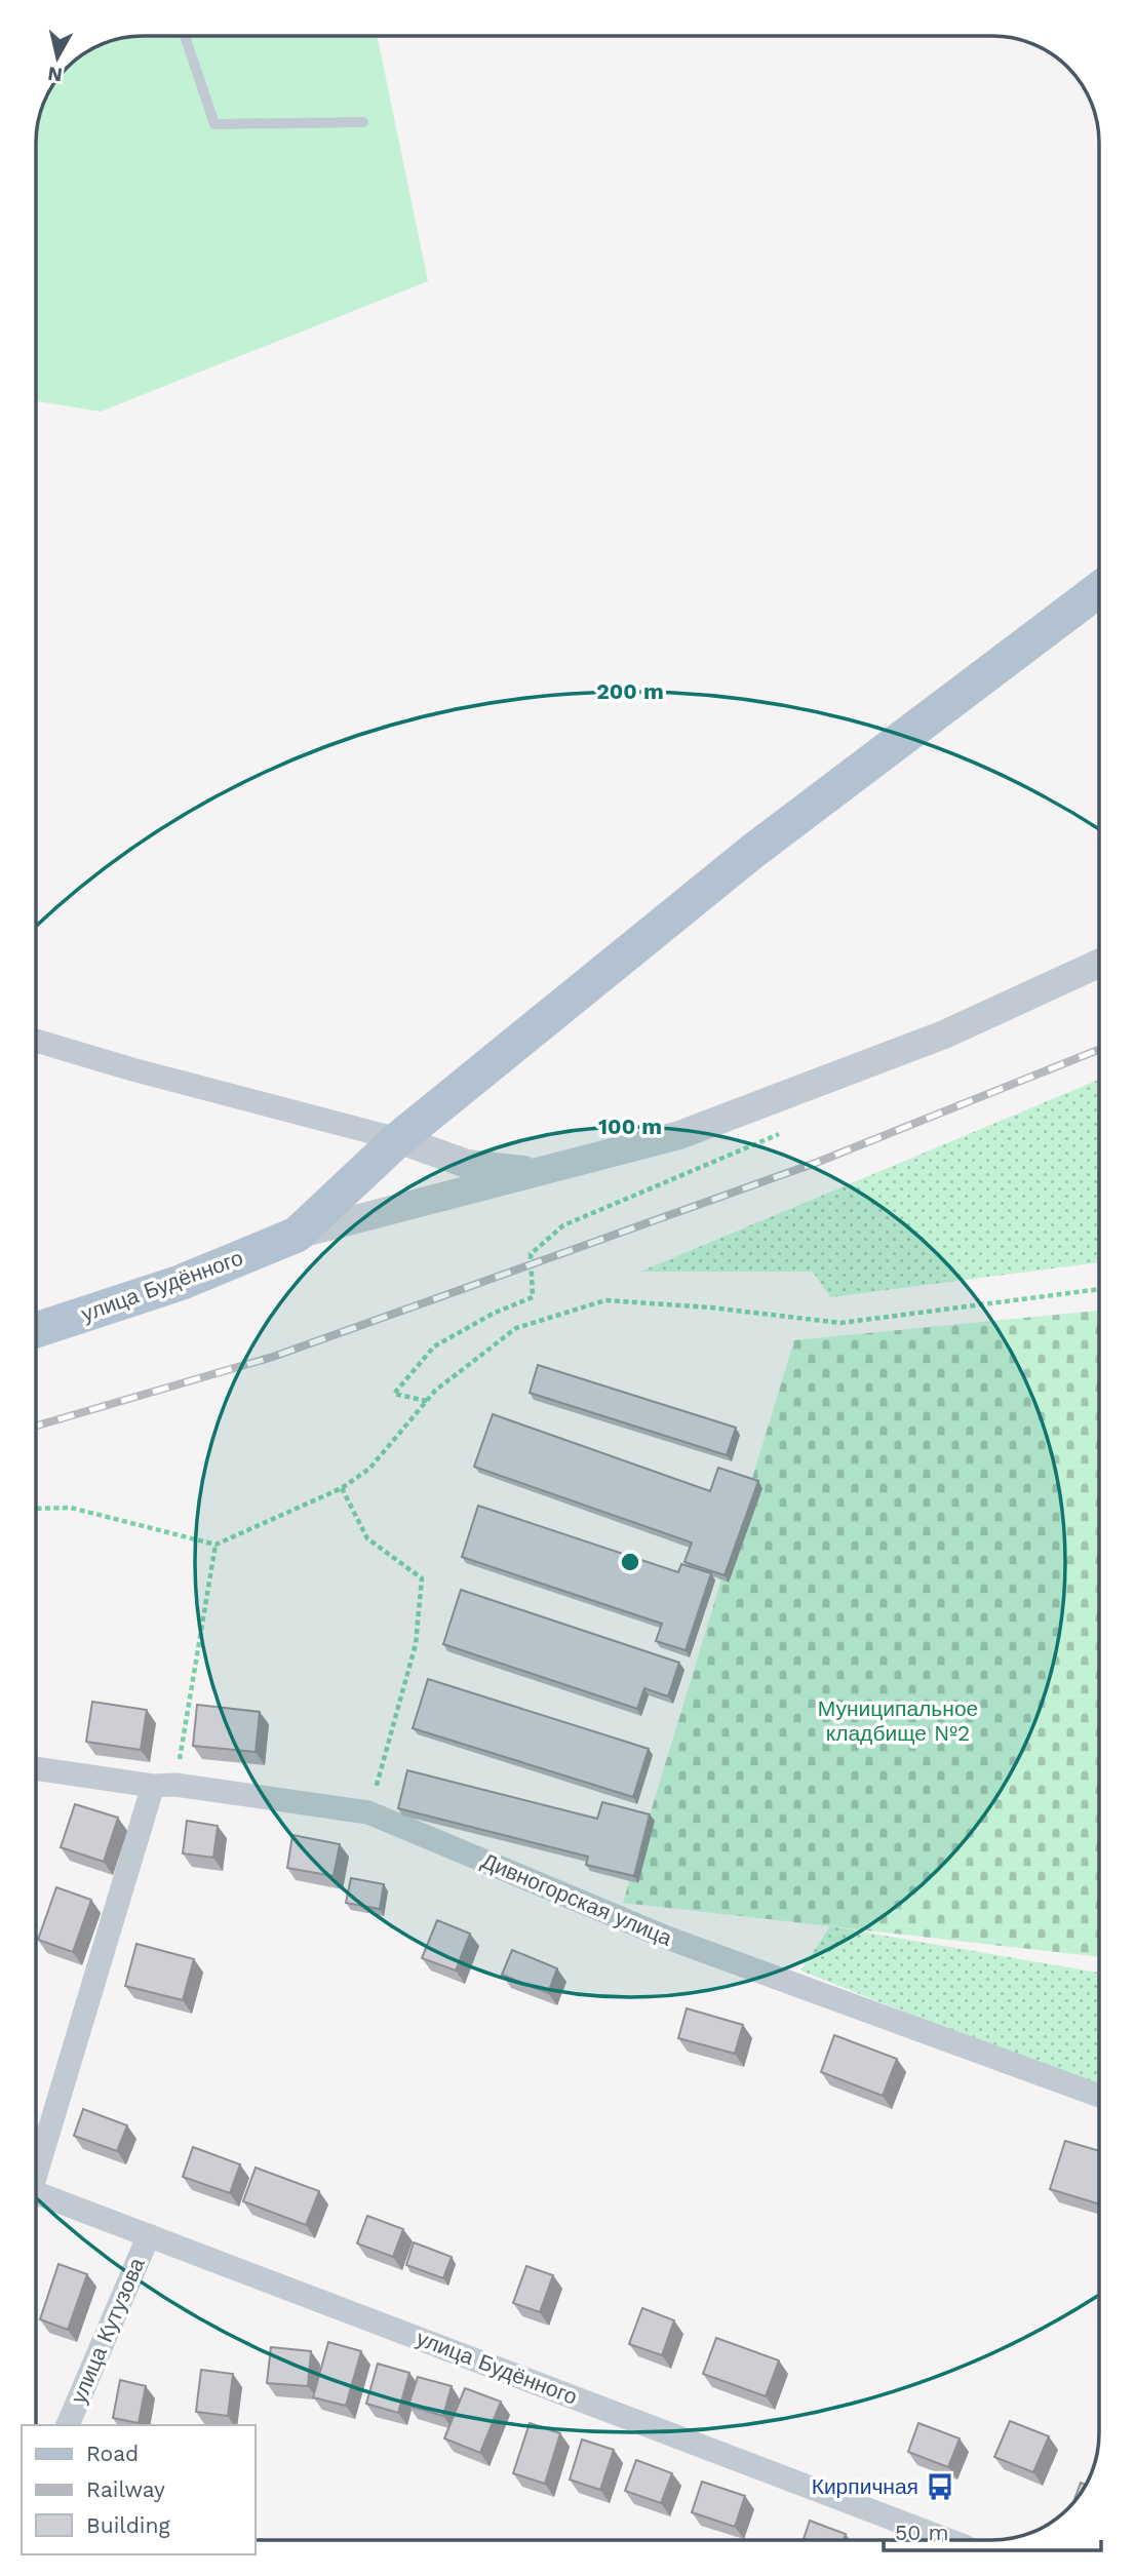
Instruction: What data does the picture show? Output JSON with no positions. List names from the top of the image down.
{
  "streets": {
    "main road": ["улица Будённого"],
    "street": ["Дивногорская улица", "улица Кутузова"]
  },
  "crossings": [
    ["улица Будённого", "улица Кутузова"]
  ],
  "parks": ["Муниципальное кладбище №2"],
  "places": {
    "bus stop": ["Кирпичная"]
  },
  "legend": ["Road", "Railway", "Building"],
  "scale_bar": "50 m",
  "north": "bottom",
  "rings": ["200 m", "100 m"]
}
